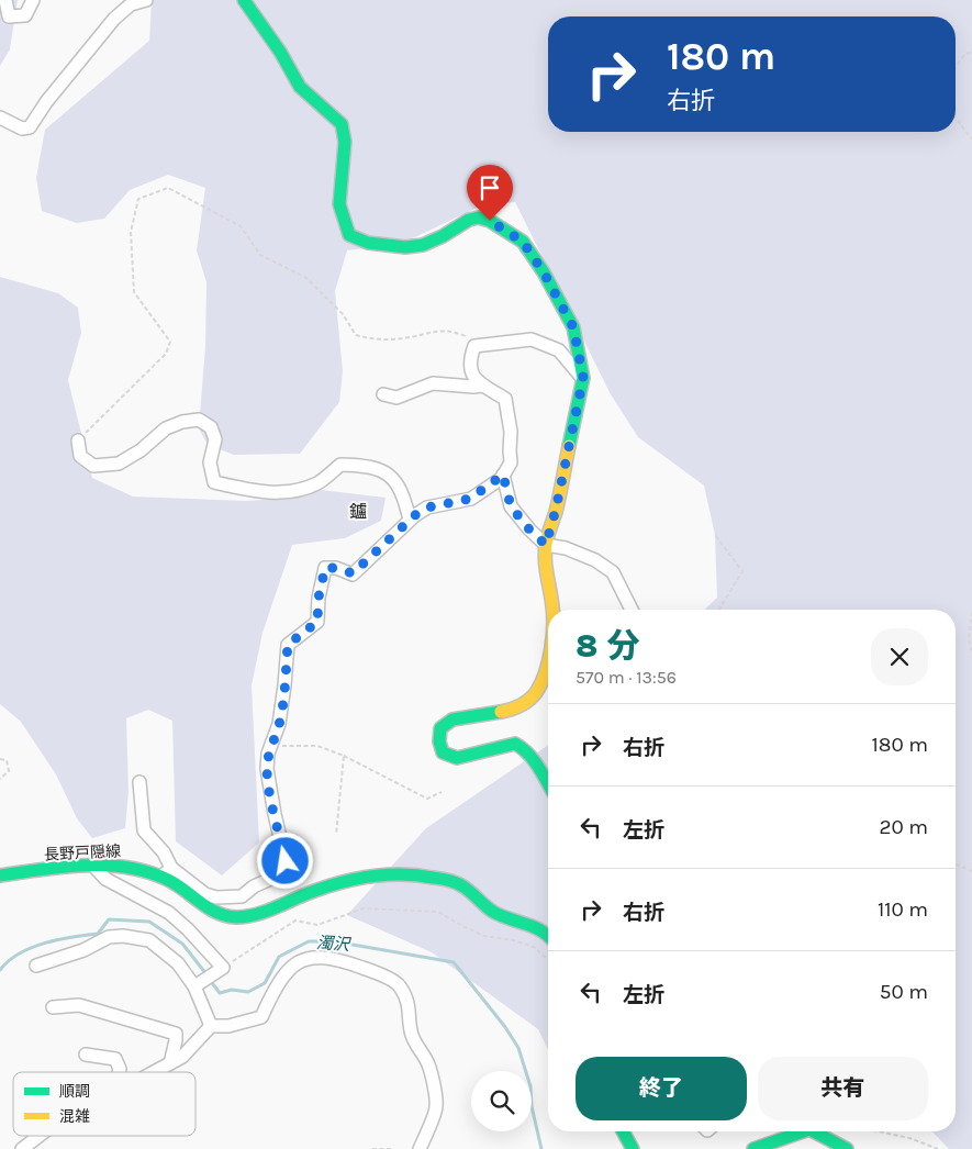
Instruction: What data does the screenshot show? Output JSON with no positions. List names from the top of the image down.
{
  "streets": {
    "street": ["長野戸隠線"]
  },
  "districts": ["鑪"],
  "water": ["濁沢"],
  "legend": ["順調", "混雑"],
  "page": {
    "turn": ["180 m", "右折"],
    "heading": ["8 分", "570 m · 13:56"],
    "list": [
      {
        "name": "右折",
        "value": "180 m"
      },
      {
        "name": "左折",
        "value": "20 m"
      },
      {
        "name": "右折",
        "value": "110 m"
      },
      {
        "name": "左折",
        "value": "50 m"
      }
    ],
    "buttons": ["終了", "共有"]
  }
}
